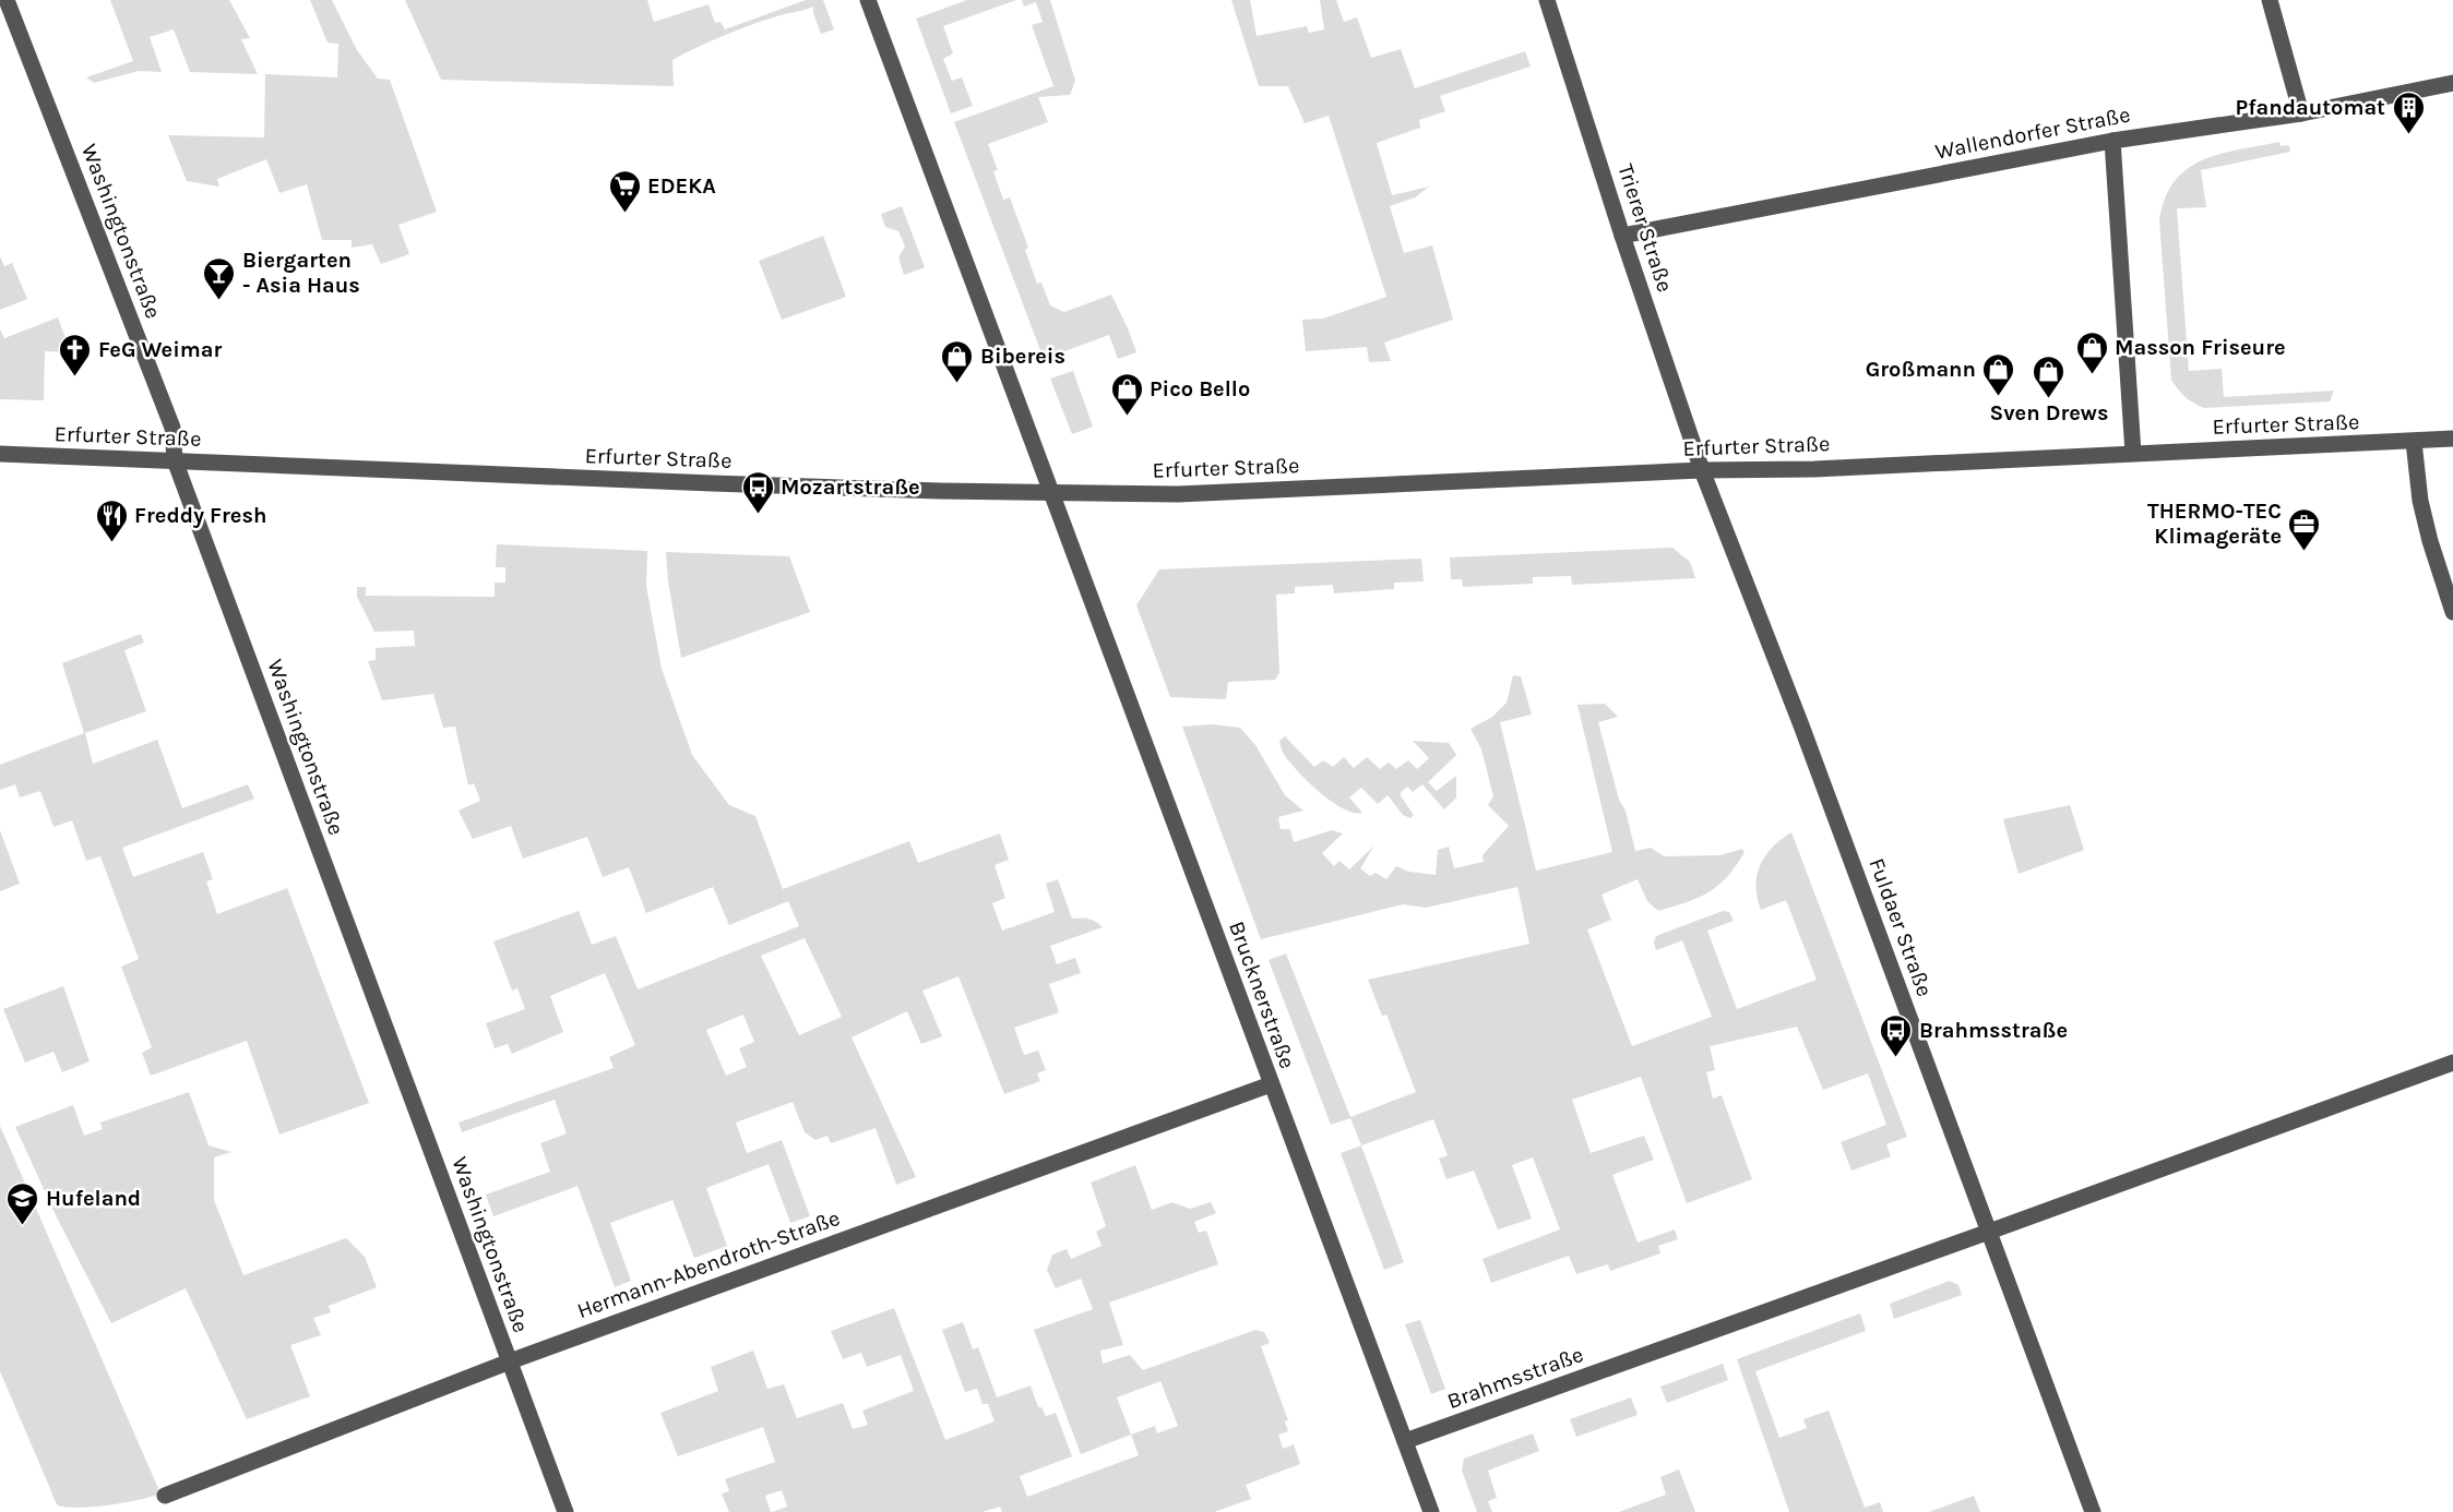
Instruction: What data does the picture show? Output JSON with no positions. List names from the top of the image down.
{
  "streets": {
    "street": [
      "Wallendorfer Straße",
      "Trierer Straße",
      "Washingtonstraße",
      "Erfurter Straße",
      "Fuldaer Straße",
      "Brucknerstraße",
      "Hermann-Abendroth-Straße",
      "Brahmsstraße"
    ]
  },
  "crossings": [
    ["Wallendorfer Straße", "Trierer Straße"],
    ["Trierer Straße", "Erfurter Straße"],
    ["Trierer Straße", "Fuldaer Straße"],
    ["Washingtonstraße", "Erfurter Straße"],
    ["Washingtonstraße", "Hermann-Abendroth-Straße"],
    ["Erfurter Straße", "Fuldaer Straße"],
    ["Erfurter Straße", "Brucknerstraße"],
    ["Fuldaer Straße", "Brahmsstraße"],
    ["Brucknerstraße", "Hermann-Abendroth-Straße"],
    ["Brucknerstraße", "Brahmsstraße"]
  ],
  "places": {
    "building": ["Pfandautomat"],
    "supermarket": ["EDEKA"],
    "bar": ["Biergarten - Asia Haus"],
    "shop": [
      "Masson Friseure",
      "Bibereis",
      "Großmann",
      "Sven Drews",
      "Pico Bello"
    ],
    "church": ["FeG Weimar"],
    "bus stop": ["Mozartstraße", "Brahmsstraße"],
    "restaurant": ["Freddy Fresh"],
    "office": ["THERMO-TEC Klimageräte"],
    "school or university": ["Hufeland"]
  }
}
